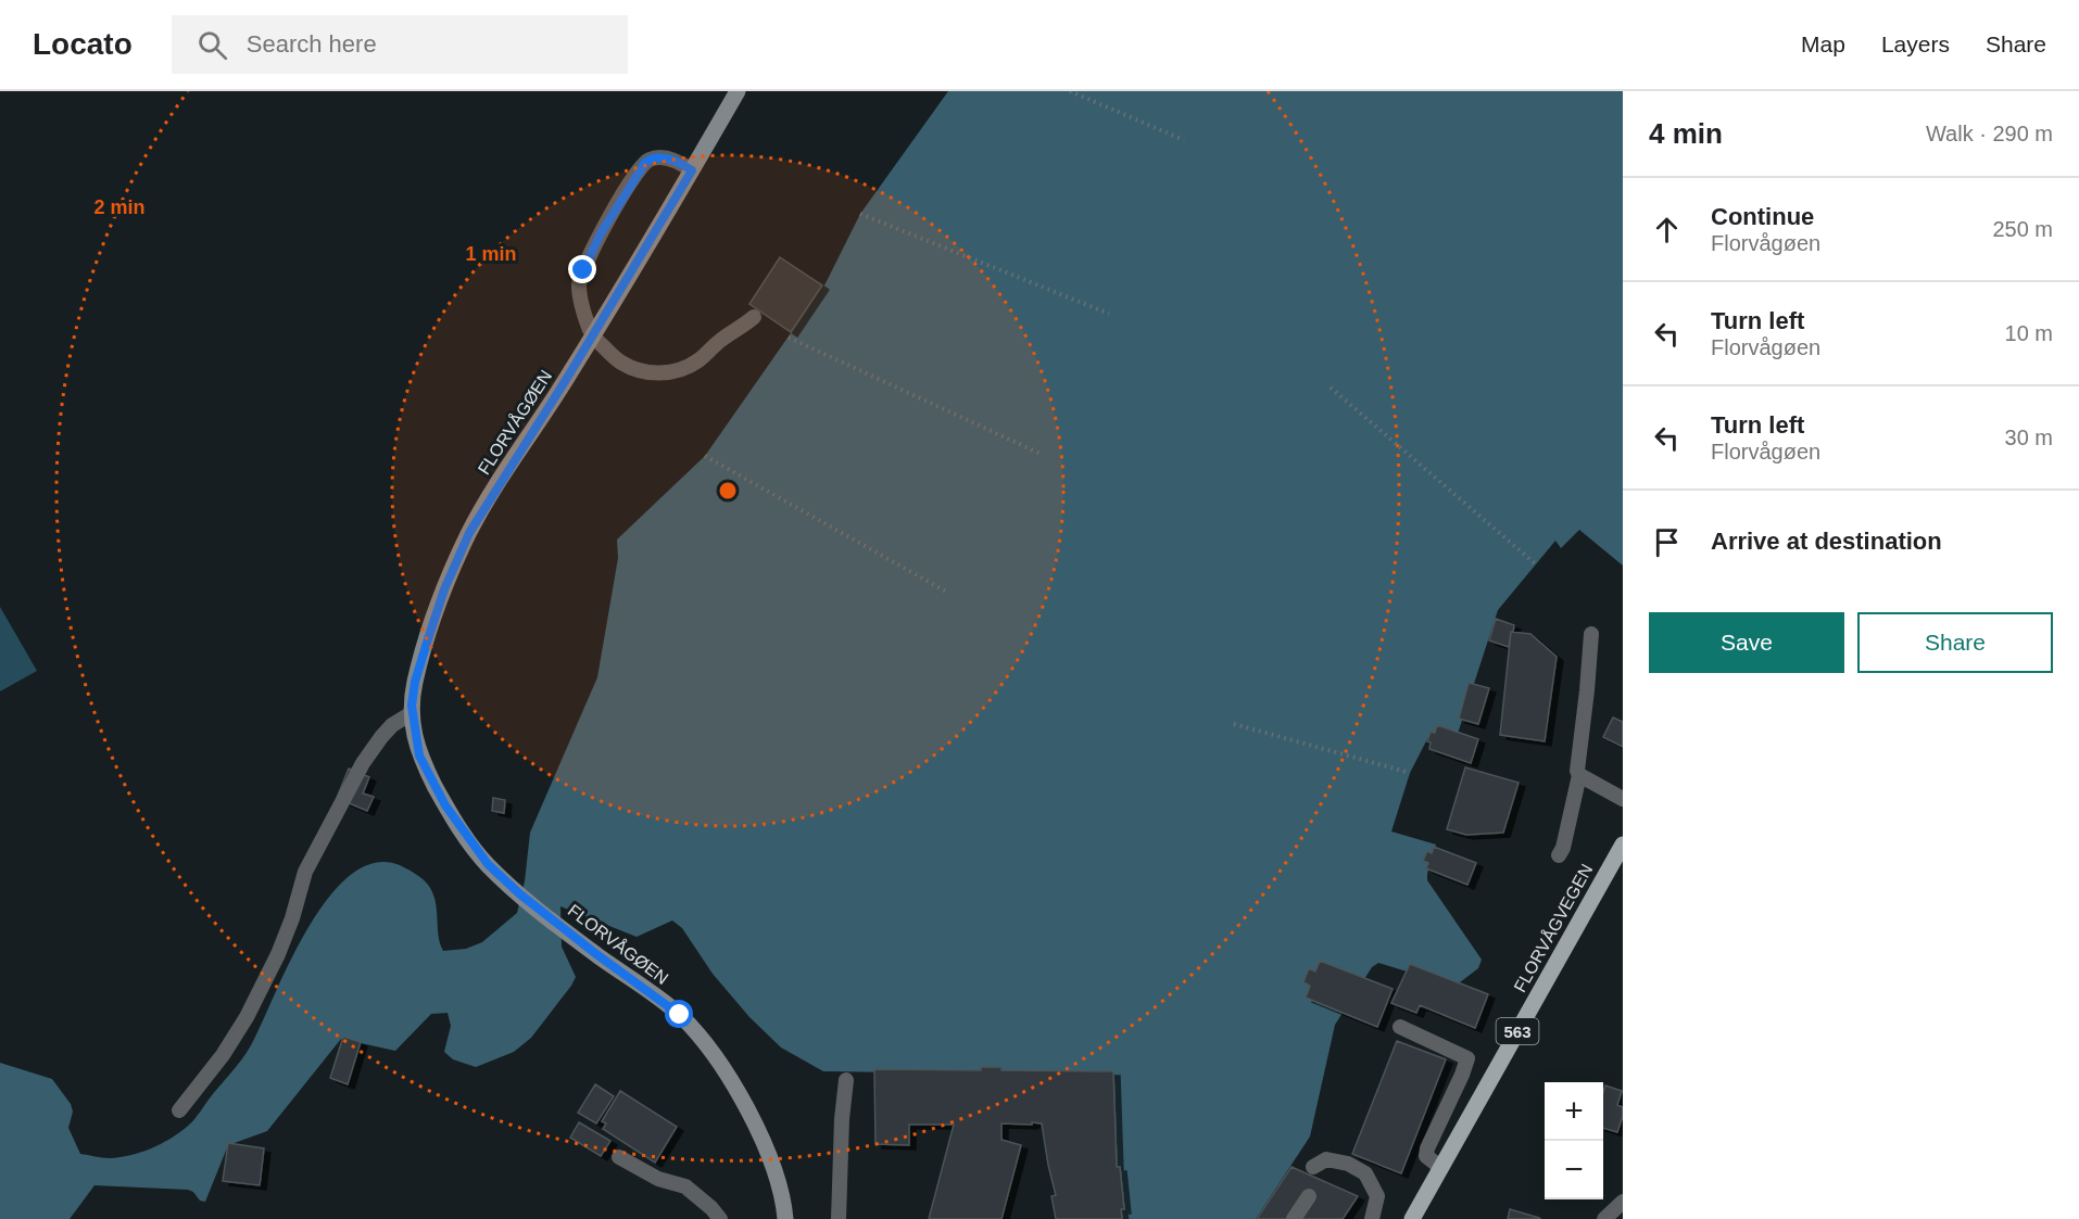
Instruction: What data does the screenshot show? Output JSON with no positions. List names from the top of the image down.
{
  "streets": {
    "main road": ["FLORVÅGØEN", "FLORVÅGVEGEN", "563"]
  },
  "page": {
    "header": "Locato",
    "search": "Search here",
    "nav": ["Map", "Layers", "Share"],
    "heading": ["4 min", "Walk · 290 m"],
    "list": [
      ["Continue", "Florvågøen", "250 m"],
      ["Turn left", "Florvågøen", "10 m"],
      ["Turn left", "Florvågøen", "30 m"],
      "Arrive at destination"
    ],
    "buttons": ["Save", "Share"],
    "map_buttons": ["+", "−"]
  },
  "rings": ["2 min", "1 min"]
}
